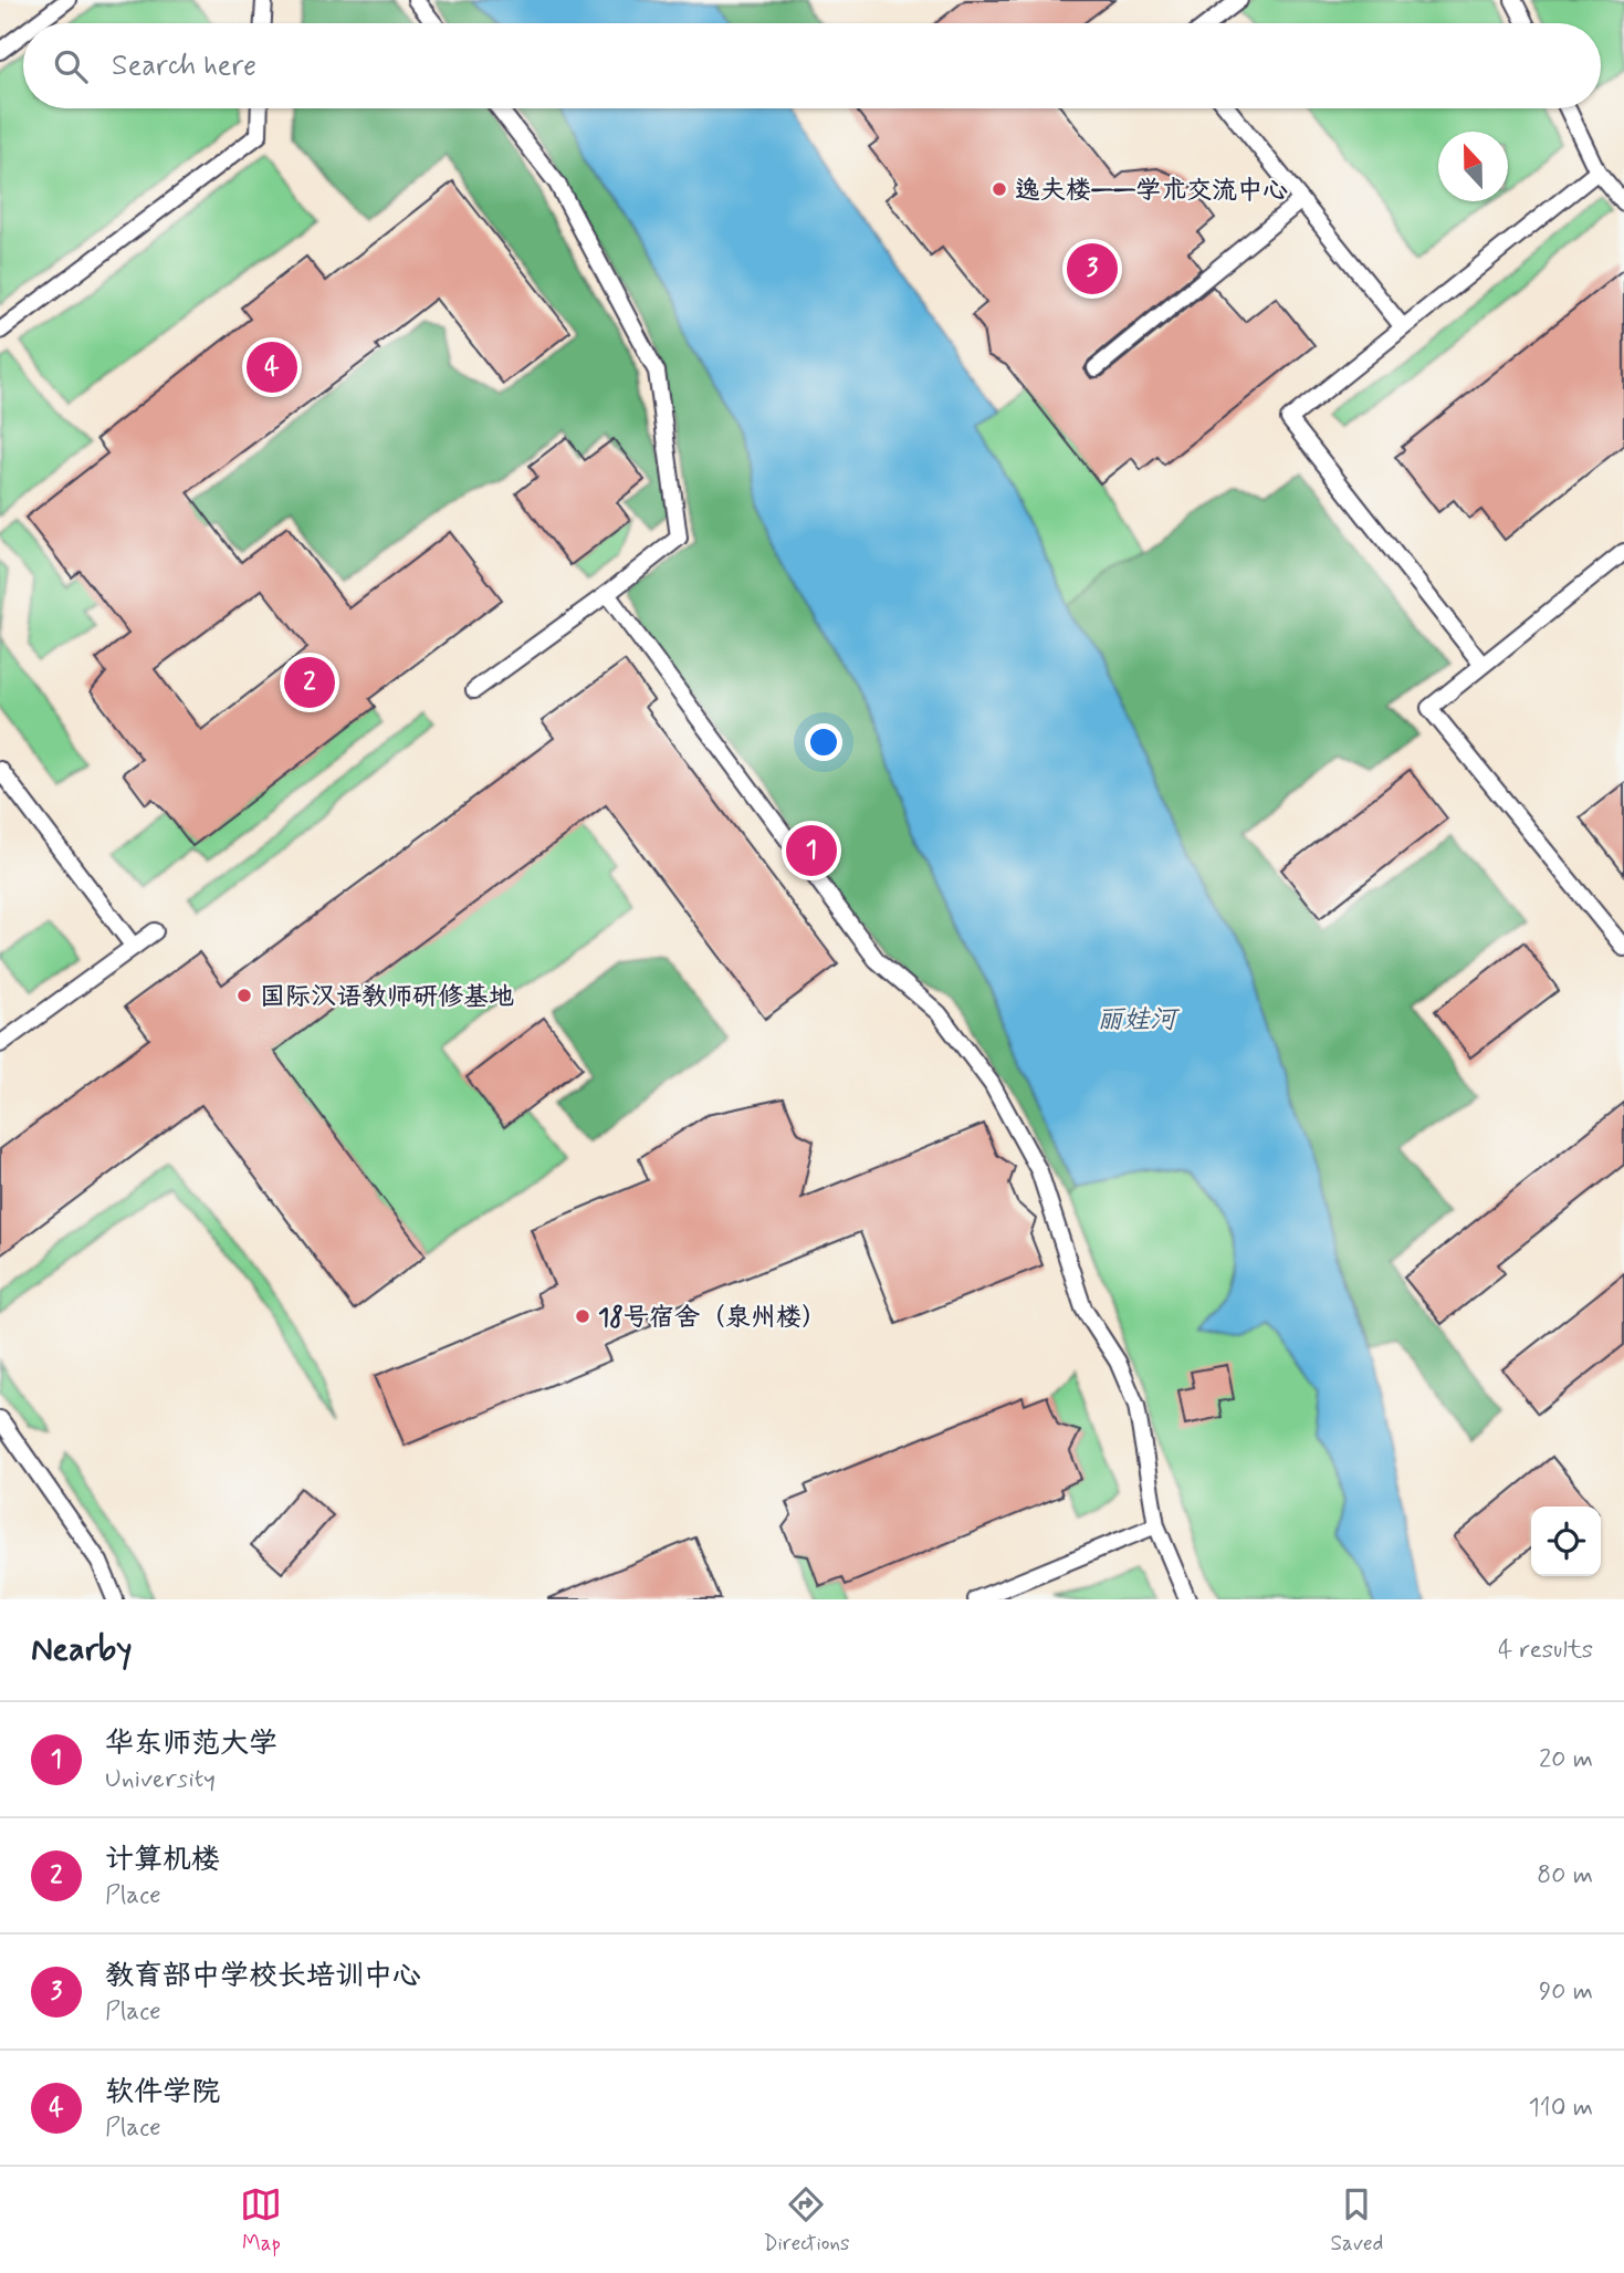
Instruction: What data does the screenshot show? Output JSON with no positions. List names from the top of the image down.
{
  "water": ["丽娃河"],
  "places": ["逸夫楼——学术交流中心", "国际汉语教师研修基地", "18号宿舍（泉州楼）"],
  "north": "top",
  "page": {
    "search": "Search here",
    "pins": [
      "3",
      "4",
      "2",
      "1"
    ],
    "heading": ["Nearby", "4 results"],
    "list": [
      {
        "mark": "1",
        "name": "华东师范大学",
        "note": "University",
        "value": "20 m"
      },
      {
        "mark": "2",
        "name": "计算机楼",
        "note": "Place",
        "value": "80 m"
      },
      {
        "mark": "3",
        "name": "教育部中学校长培训中心",
        "note": "Place",
        "value": "90 m"
      },
      {
        "mark": "4",
        "name": "软件学院",
        "note": "Place",
        "value": "110 m"
      }
    ],
    "nav": ["Map", "Directions", "Saved"]
  }
}
